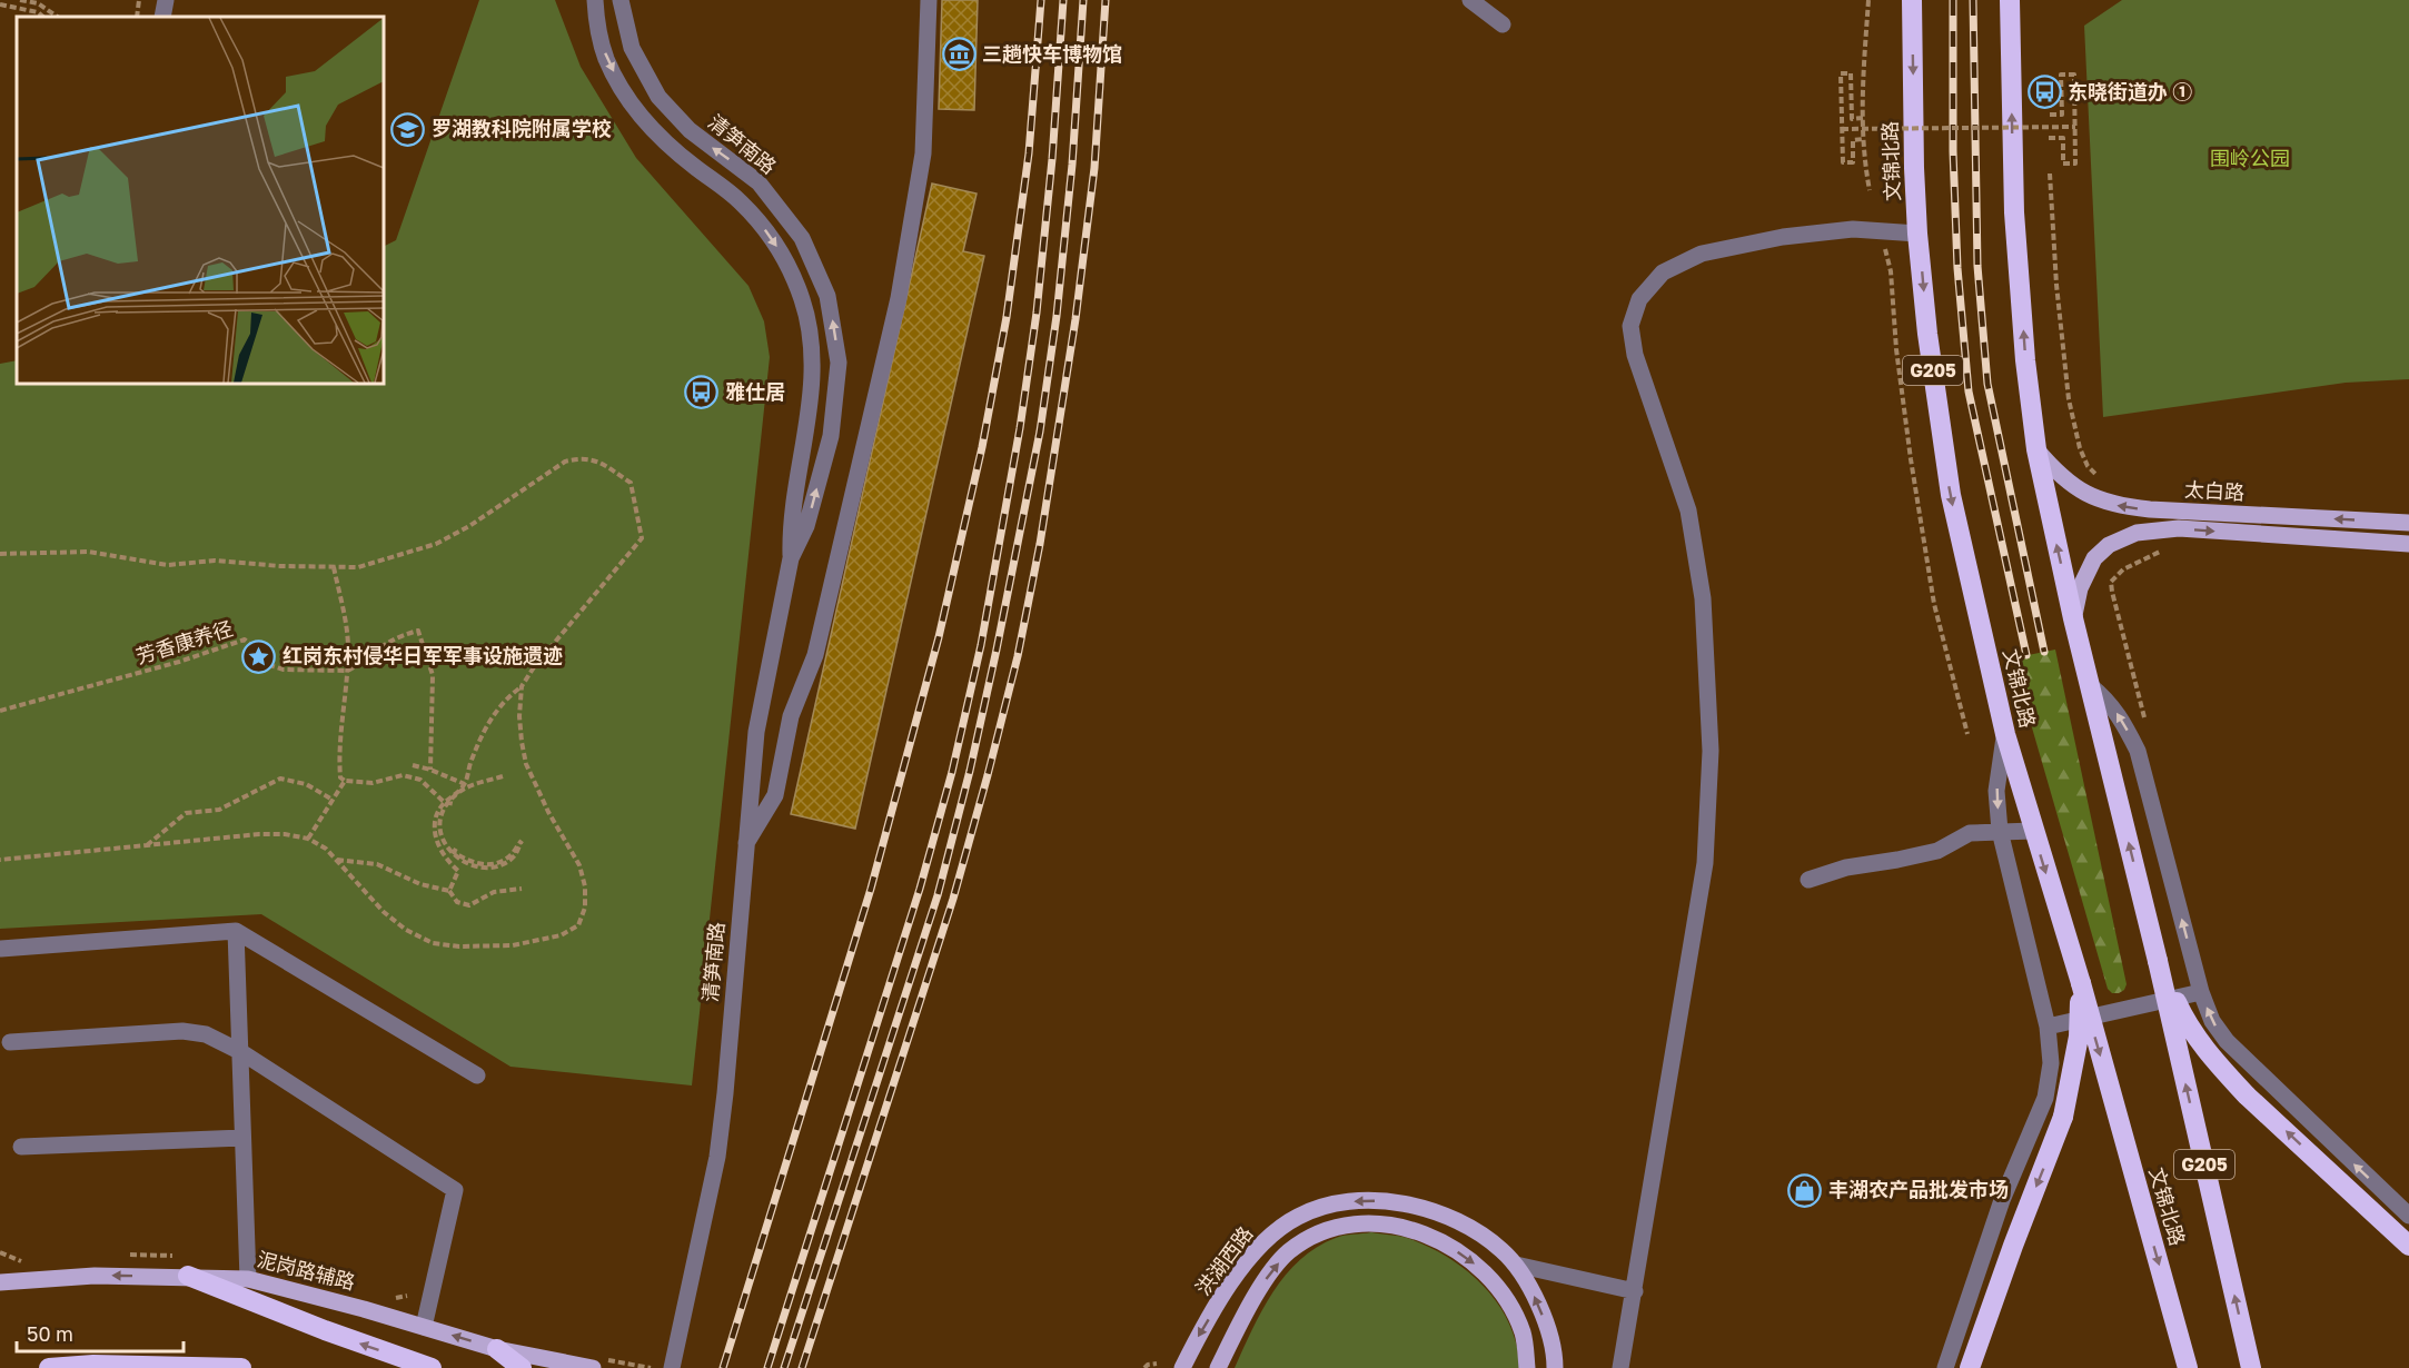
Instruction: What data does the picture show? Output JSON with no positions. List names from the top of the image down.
{
  "streets": {
    "highway": ["文锦北路", "G205"],
    "main road": ["太白路", "洪湖西路", "泥岗路辅路"],
    "street": ["清笋南路"],
    "path": ["芳香康养径"]
  },
  "crossings": [
    ["G205", "太白路"]
  ],
  "one_way": ["泥岗路辅路"],
  "parks": ["围岭公园"],
  "places": {
    "museum": ["三趟快车博物馆"],
    "bus stop": ["东晓街道办 ①", "雅仕居"],
    "school or university": ["罗湖教科院附属学校"],
    "place": ["红岗东村侵华日军军事设施遗迹"],
    "shop": ["丰湖农产品批发市场"]
  },
  "scale_bar": "50 m"
}
